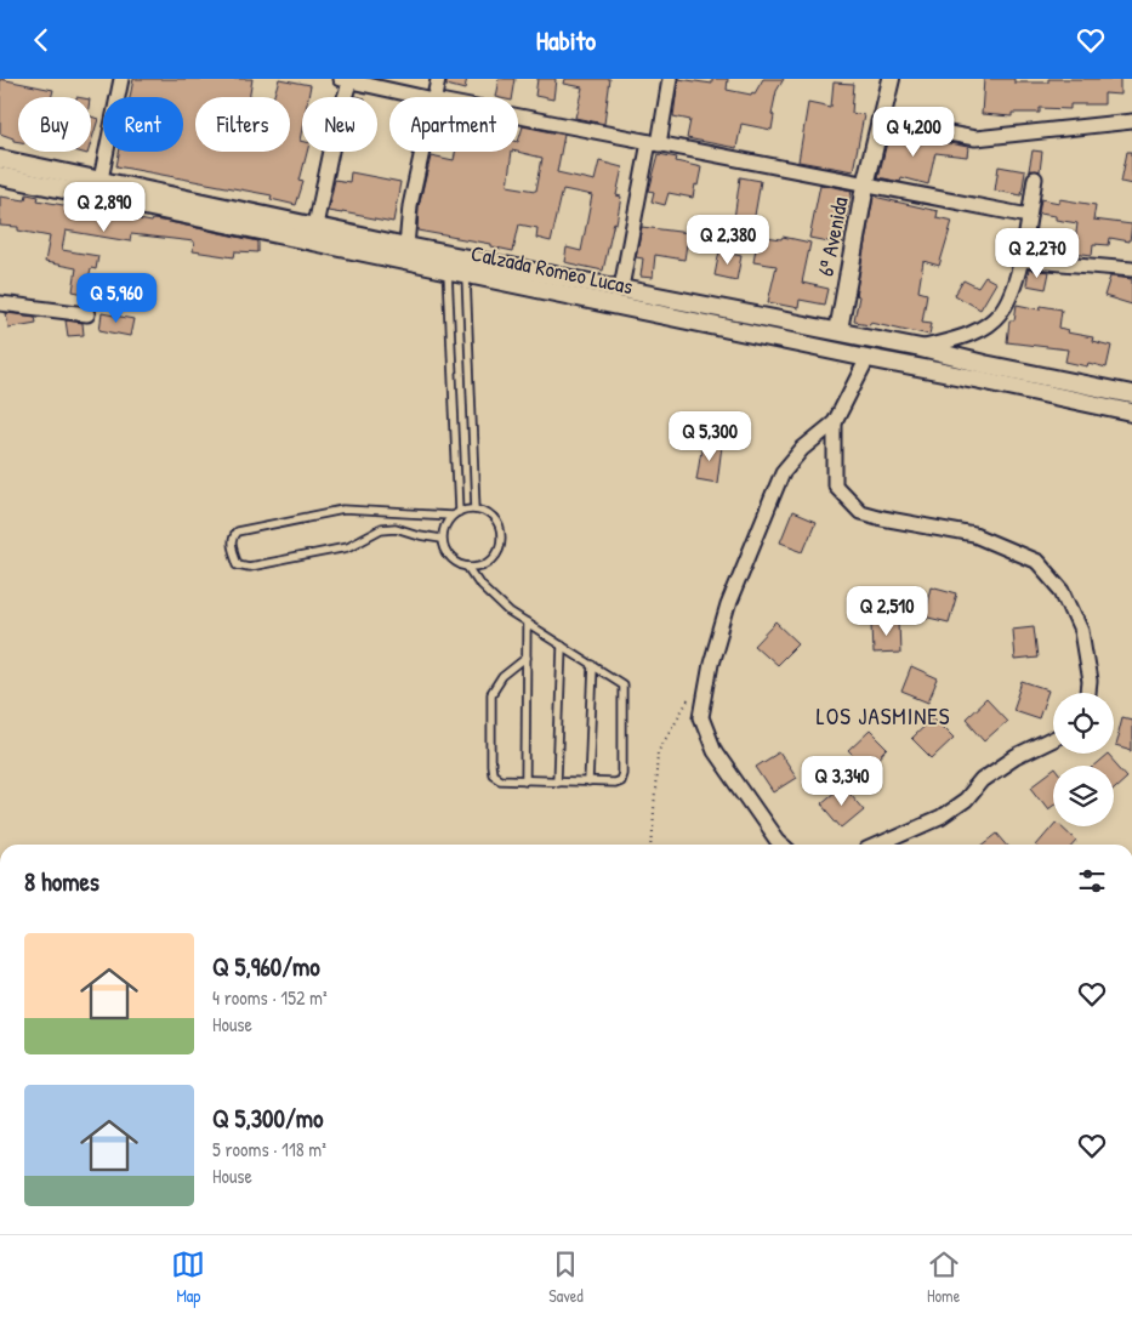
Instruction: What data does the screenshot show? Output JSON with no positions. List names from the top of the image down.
{
  "streets": {
    "street": ["6ª Avenida", "Calzada Romeo Lucas"]
  },
  "crossings": [
    ["6ª Avenida", "Calzada Romeo Lucas"]
  ],
  "districts": ["LOS JASMINES"],
  "page": {
    "header": "Habito",
    "chip": [
      "Buy",
      "Rent",
      "Filters",
      "New",
      "Apartment"
    ],
    "price": [
      "Q 4,200",
      "Q 2,890",
      "Q 2,380",
      "Q 2,270",
      "Q 5,960",
      "Q 5,300",
      "Q 2,510",
      "Q 3,340"
    ],
    "heading": "8 homes",
    "list": [
      {
        "name": "Q 5,960/mo",
        "note": "4 rooms · 152 m² · House"
      },
      {
        "name": "Q 5,300/mo",
        "note": "5 rooms · 118 m² · House"
      }
    ],
    "tabs": ["Map", "Saved", "Home"]
  }
}
